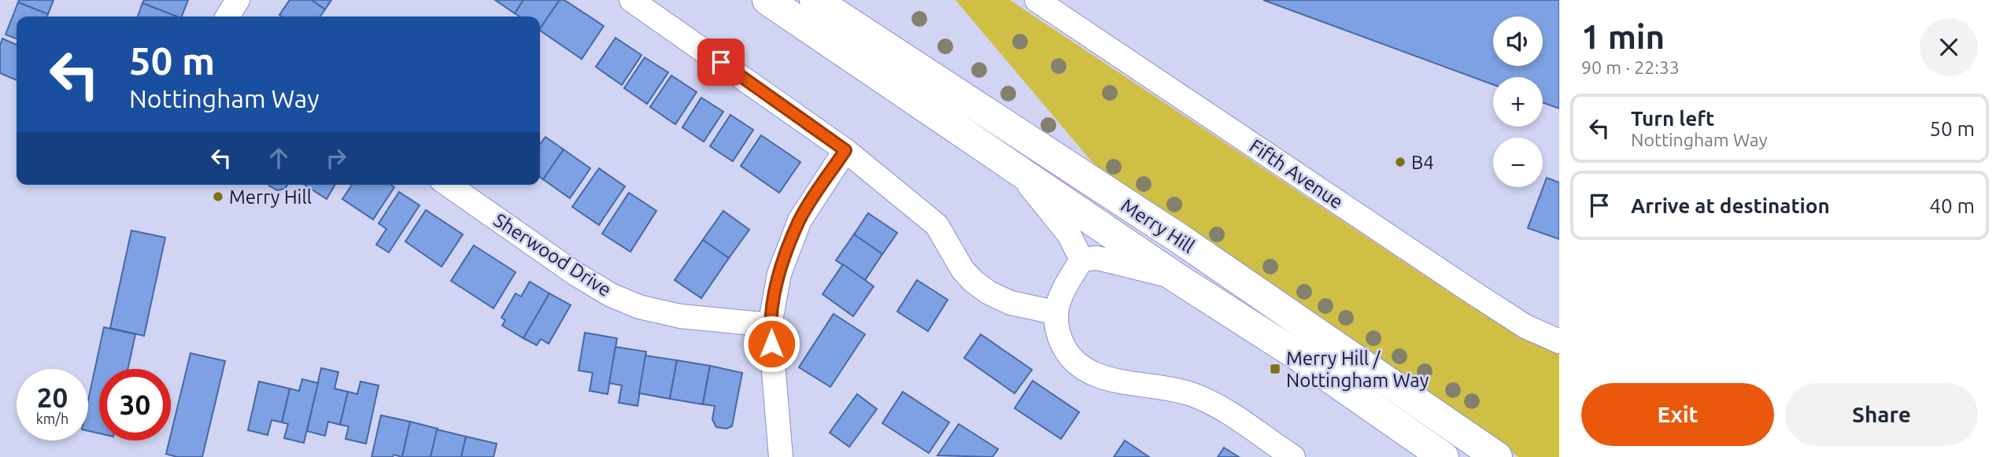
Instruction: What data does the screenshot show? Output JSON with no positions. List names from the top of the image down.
{
  "streets": {
    "highway": ["Merry Hill"],
    "street": ["Fifth Avenue", "Sherwood Drive"]
  },
  "places": {
    "other": ["B4", "Merry Hill"],
    "transit": ["Merry Hill / Nottingham Way"]
  },
  "page": {
    "heading": ["1 min", "90 m · 22:33"],
    "map_buttons": ["+", "−"],
    "turn": ["50 m", "Nottingham Way"],
    "list": [
      {
        "name": "Turn left",
        "note": "Nottingham Way",
        "value": "50 m"
      },
      {
        "name": "Arrive at destination",
        "value": "40 m"
      }
    ],
    "speed": "20 km/h",
    "limit": "30",
    "buttons": ["Exit", "Share"]
  }
}
